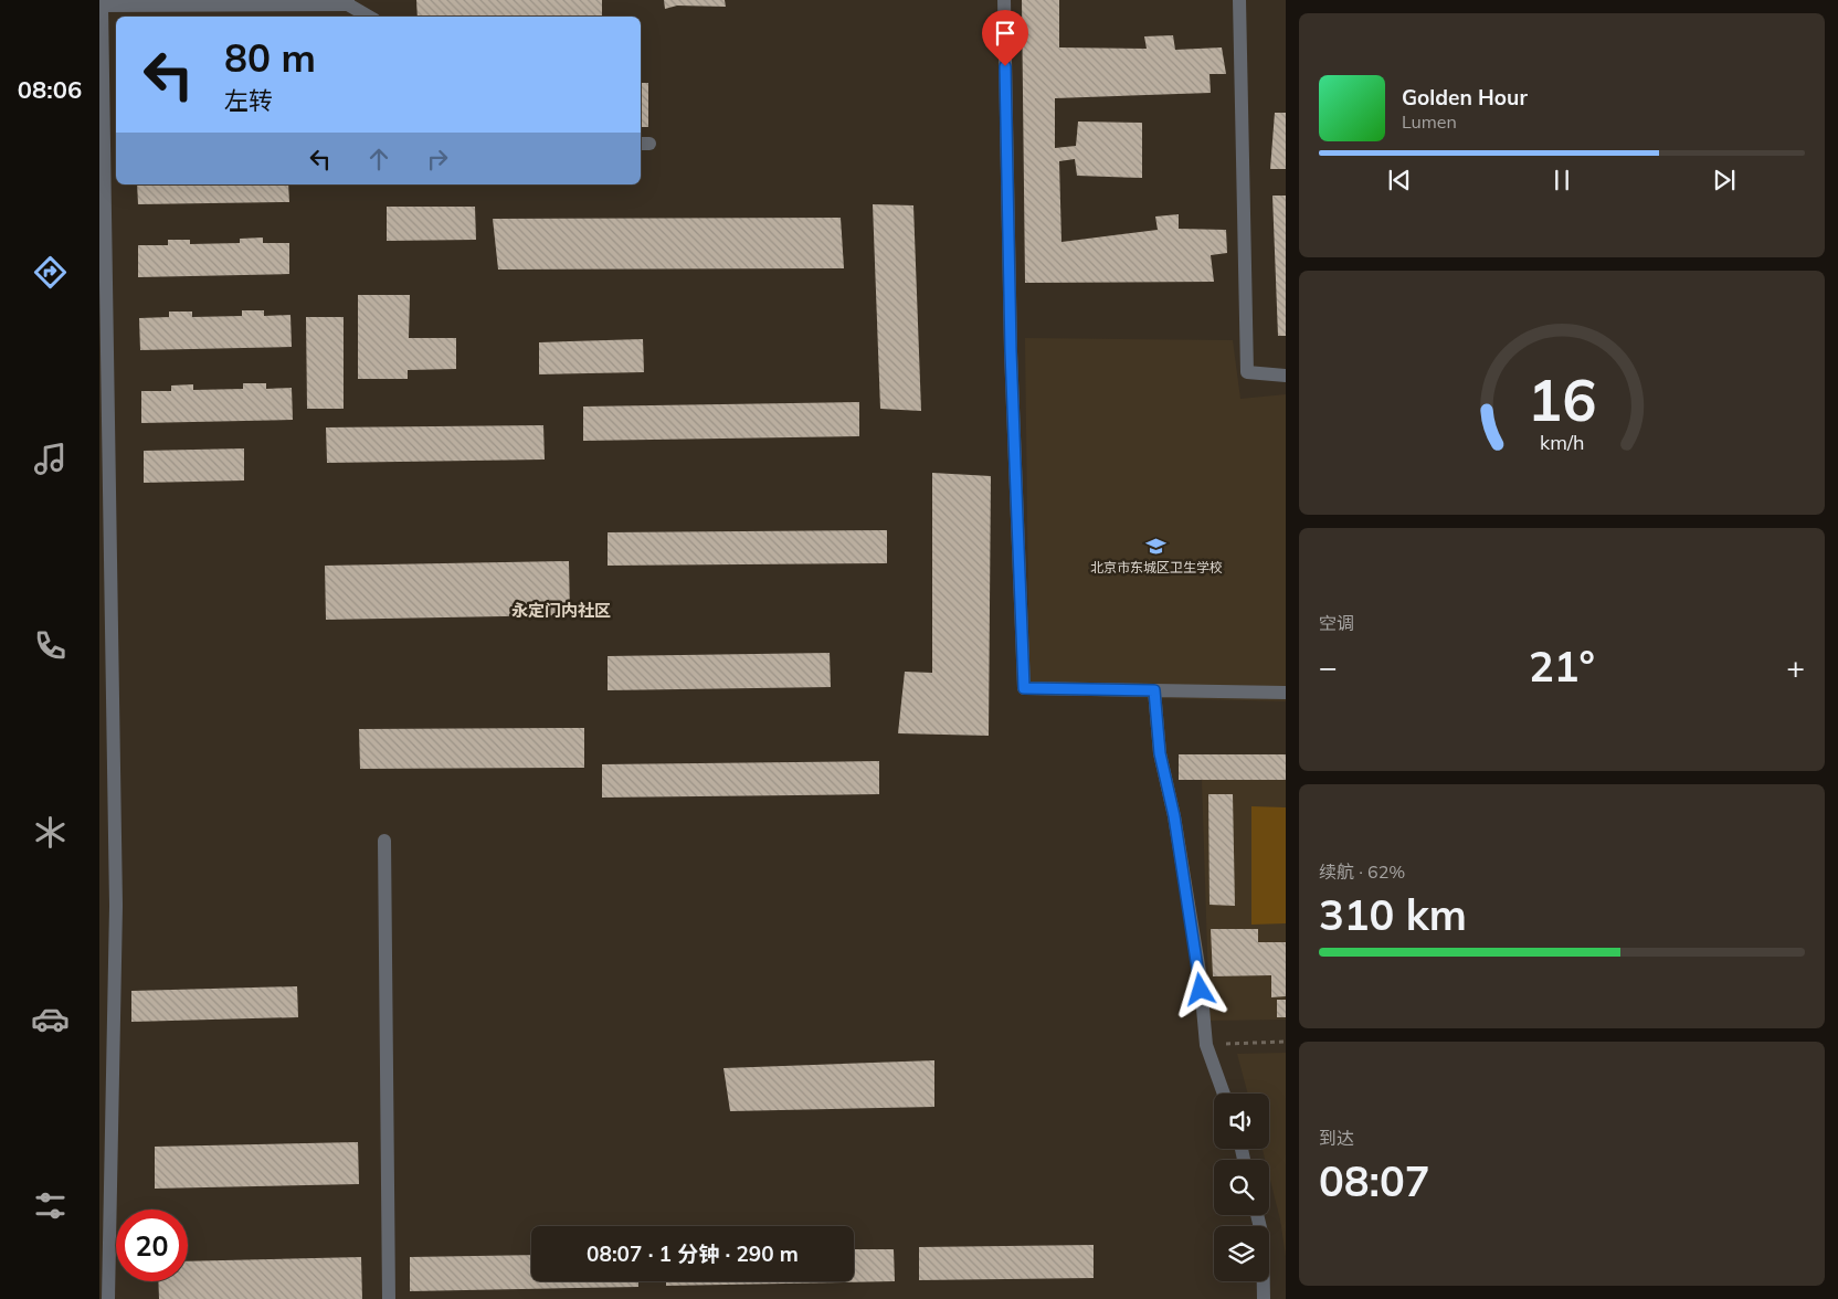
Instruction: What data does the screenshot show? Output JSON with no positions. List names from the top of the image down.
{
  "districts": ["永定门内社区"],
  "places": {
    "school or university": ["北京市东城区卫生学校"]
  },
  "page": {
    "tabs": "08:06",
    "turn": ["80 m", "左转"],
    "song": ["Golden Hour", "Lumen"],
    "tile": [
      "空调",
      ["续航 · 62%", "310 km"],
      ["到达", "08:07"]
    ],
    "heat": ["−", "21°", "+"],
    "limit": "20",
    "trip": "08:07 · 1 分钟 · 290 m",
    "gauge": ["16", "km/h"]
  }
}
